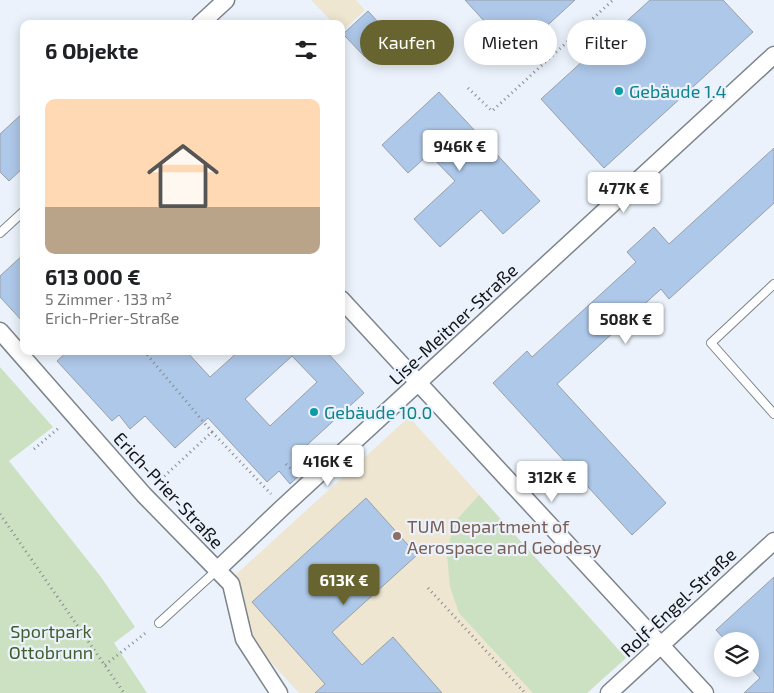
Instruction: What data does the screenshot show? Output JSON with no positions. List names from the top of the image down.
{
  "streets": {
    "street": ["Lise-Meitner-Straße", "Erich-Prier-Straße", "Rolf-Engel-Straße"]
  },
  "crossings": [
    ["Lise-Meitner-Straße", "Erich-Prier-Straße"]
  ],
  "parks": ["Sportpark Ottobrunn"],
  "places": ["Gebäude 1.4", "Gebäude 10.0", "TUM Department of Aerospace and Geodesy"],
  "page": {
    "chip": ["Kaufen", "Mieten", "Filter"],
    "heading": "6 Objekte",
    "list": [
      {
        "name": "613 000 €",
        "note": "5 Zimmer · 133 m² · Erich-Prier-Straße"
      }
    ],
    "price": [
      "946K €",
      "477K €",
      "508K €",
      "416K €",
      "312K €",
      "613K €"
    ]
  }
}
